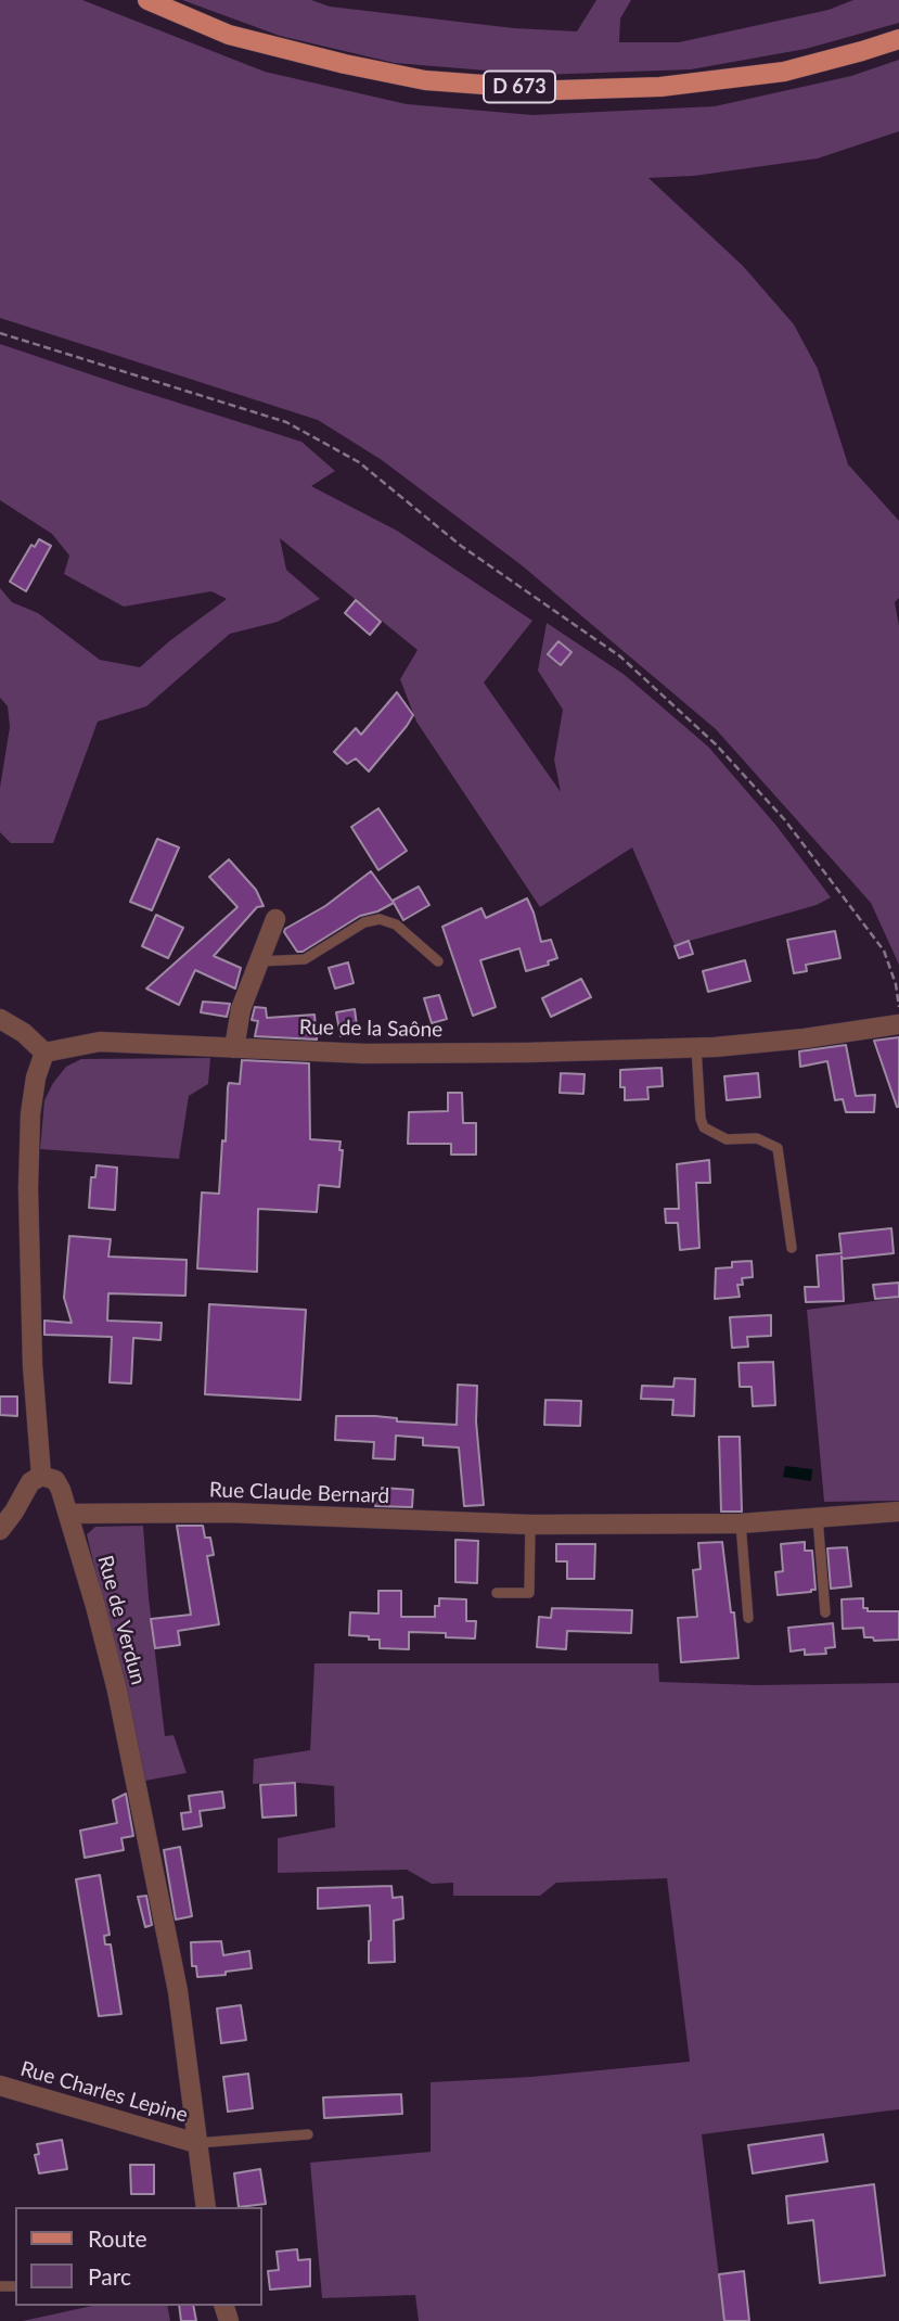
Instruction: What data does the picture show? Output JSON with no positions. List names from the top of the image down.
{
  "streets": {
    "main road": ["D 673"],
    "street": [
      "Rue de la Saône",
      "Rue Claude Bernard",
      "Rue de Verdun",
      "Rue Charles Lepine"
    ]
  },
  "crossings": [
    ["Rue Claude Bernard", "Rue de Verdun"],
    ["Rue de Verdun", "Rue Charles Lepine"]
  ],
  "legend": ["Route", "Parc"]
}
